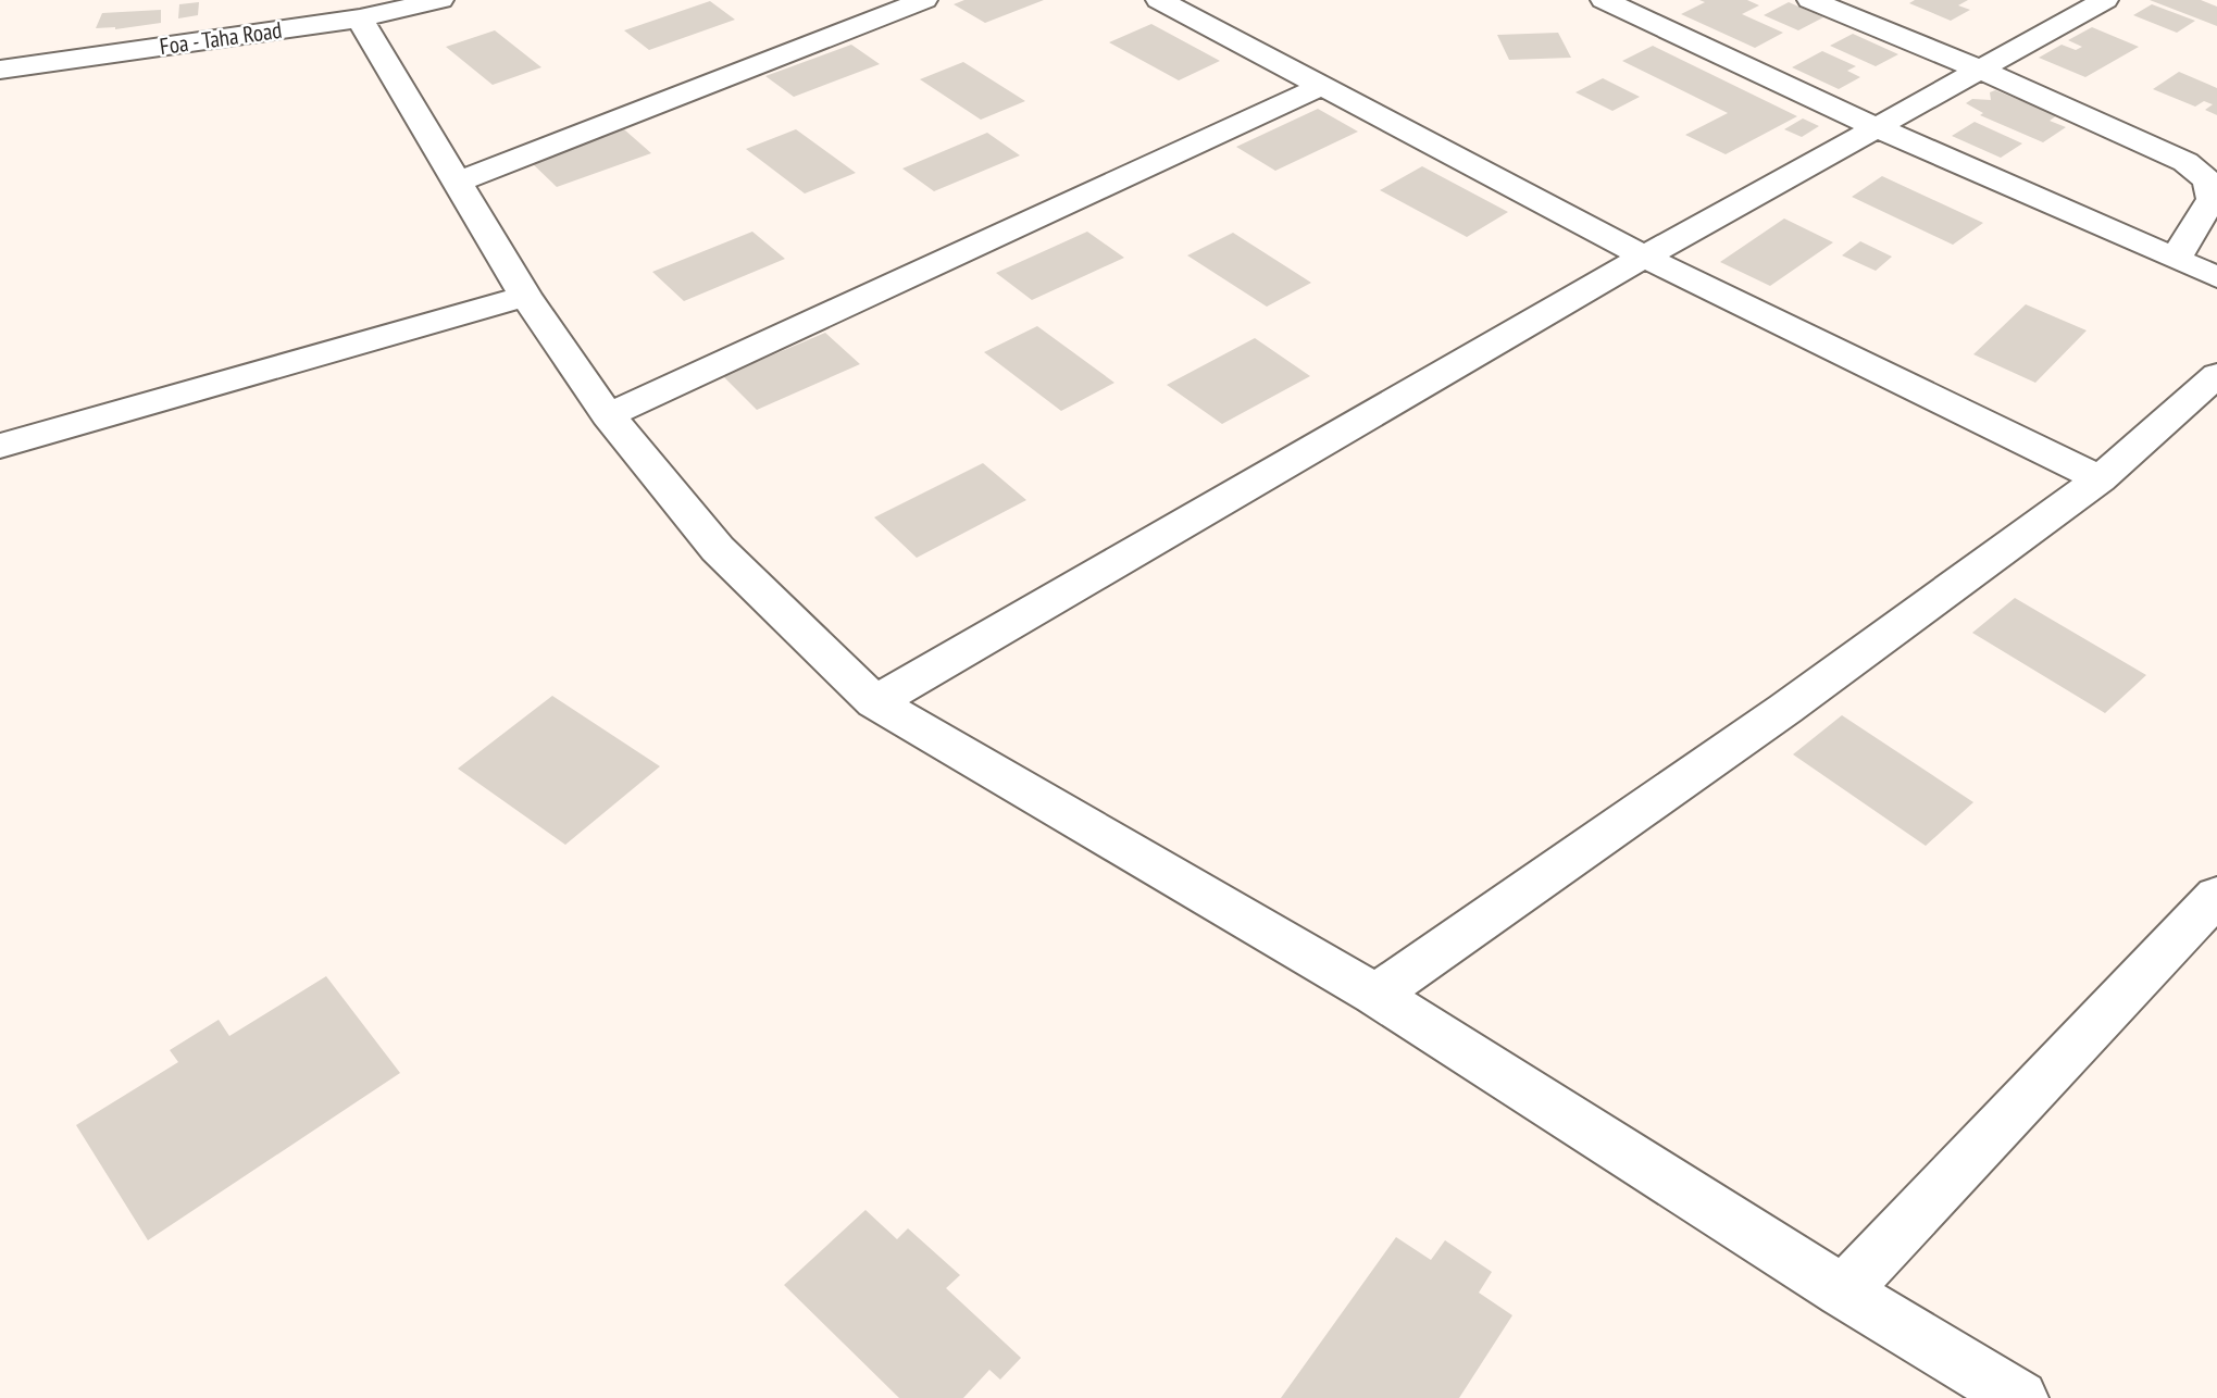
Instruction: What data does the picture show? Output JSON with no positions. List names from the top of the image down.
{
  "streets": {
    "street": ["Foa - Taha Road"]
  }
}
